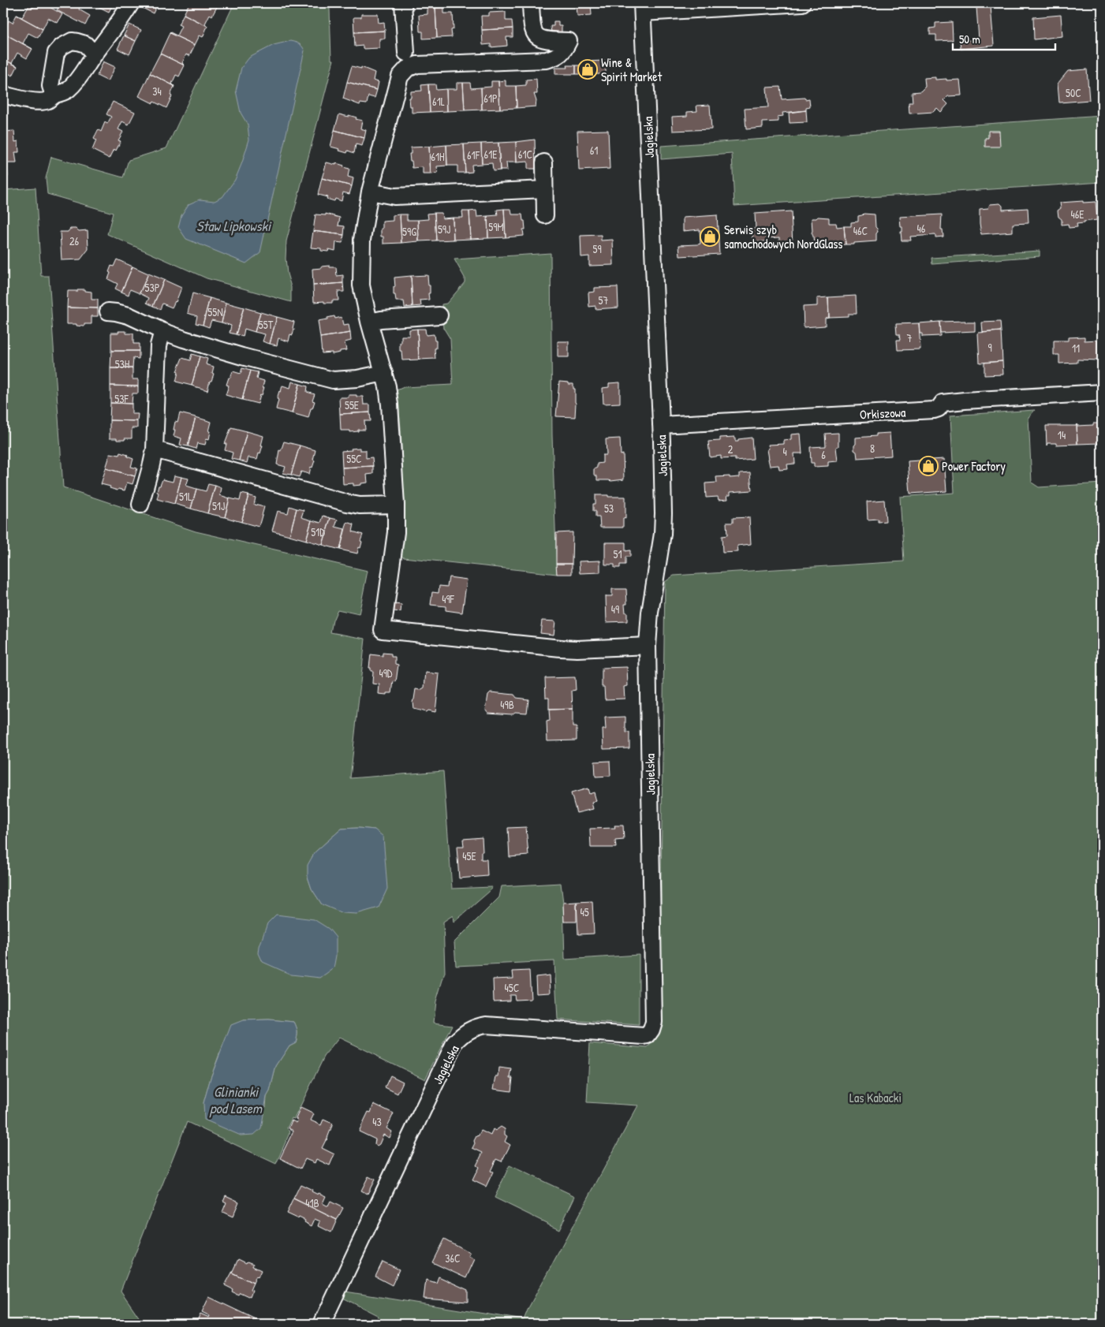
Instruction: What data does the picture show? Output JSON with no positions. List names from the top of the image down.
{
  "streets": {
    "street": ["Jagielska", "Orkiszowa"]
  },
  "crossings": [
    ["Jagielska", "Orkiszowa"]
  ],
  "water": ["Staw Lipkowski", "Glinianki pod Lasem"],
  "parks": ["Las Kabacki"],
  "places": {
    "shop": ["Wine & Spirit Market", "Serwis szyb samochodowych NordGlass", "Power Factory"]
  },
  "house_numbers": [
    "34",
    "50C",
    "61P",
    "61L",
    "61",
    "61E",
    "61C",
    "61F",
    "61H",
    "46E",
    "59M",
    "46",
    "59J",
    "46C",
    "59G",
    "26",
    "59",
    "53P",
    "57",
    "55N",
    "55T",
    "7",
    "9",
    "11",
    "53H",
    "53F",
    "55E",
    "14",
    "8",
    "2",
    "4",
    "6",
    "55C",
    "51L",
    "51J",
    "53",
    "51D",
    "51",
    "49F",
    "49",
    "49D",
    "49B",
    "45E",
    "45",
    "45C",
    "43",
    "41B",
    "36C"
  ],
  "scale_bar": "50 m"
}
